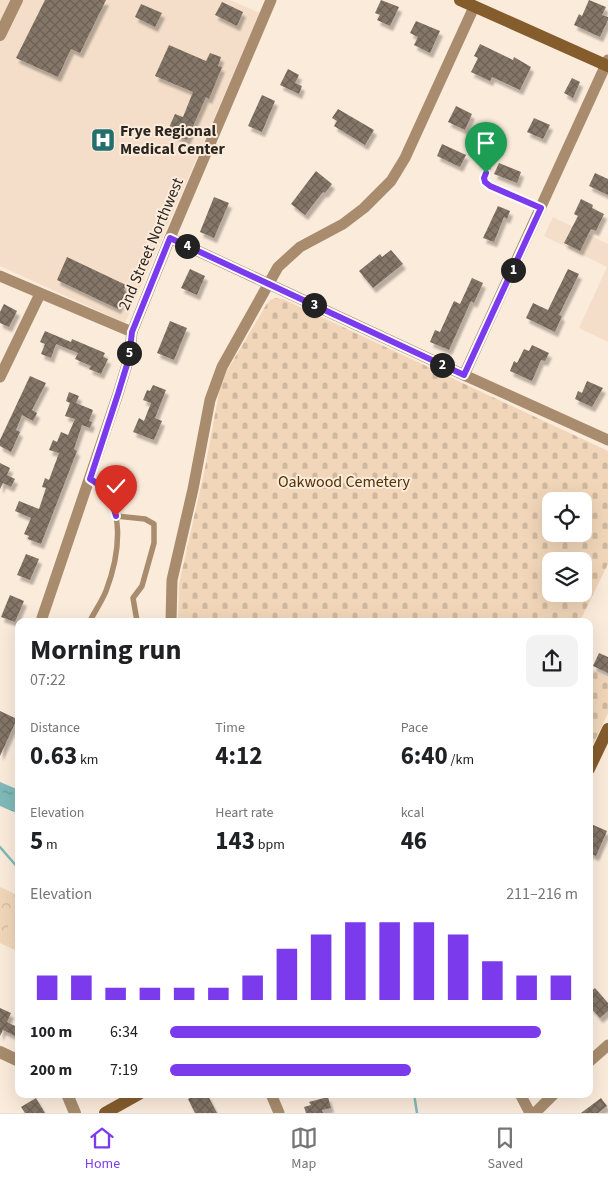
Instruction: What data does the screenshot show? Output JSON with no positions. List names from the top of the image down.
{
  "streets": {
    "street": ["2nd Street Northwest"]
  },
  "parks": ["Oakwood Cemetery"],
  "places": {
    "hospital": ["Frye Regional Medical Center"]
  },
  "page": {
    "pins": [
      "4",
      "1",
      "3",
      "5",
      "2"
    ],
    "heading": ["Morning run", "07:22"],
    "stats": [
      ["Distance", "0.63 km"],
      ["Time", "4:12"],
      ["Pace", "6:40 /km"],
      ["Elevation", "5 m"],
      ["Heart rate", "143 bpm"],
      ["kcal", "46"]
    ],
    "chart": ["Elevation", "211–216 m"],
    "list": [
      {
        "name": "100 m",
        "note": "6:34"
      },
      {
        "name": "200 m",
        "note": "7:19"
      }
    ],
    "tabs": ["Home", "Map", "Saved"]
  }
}
